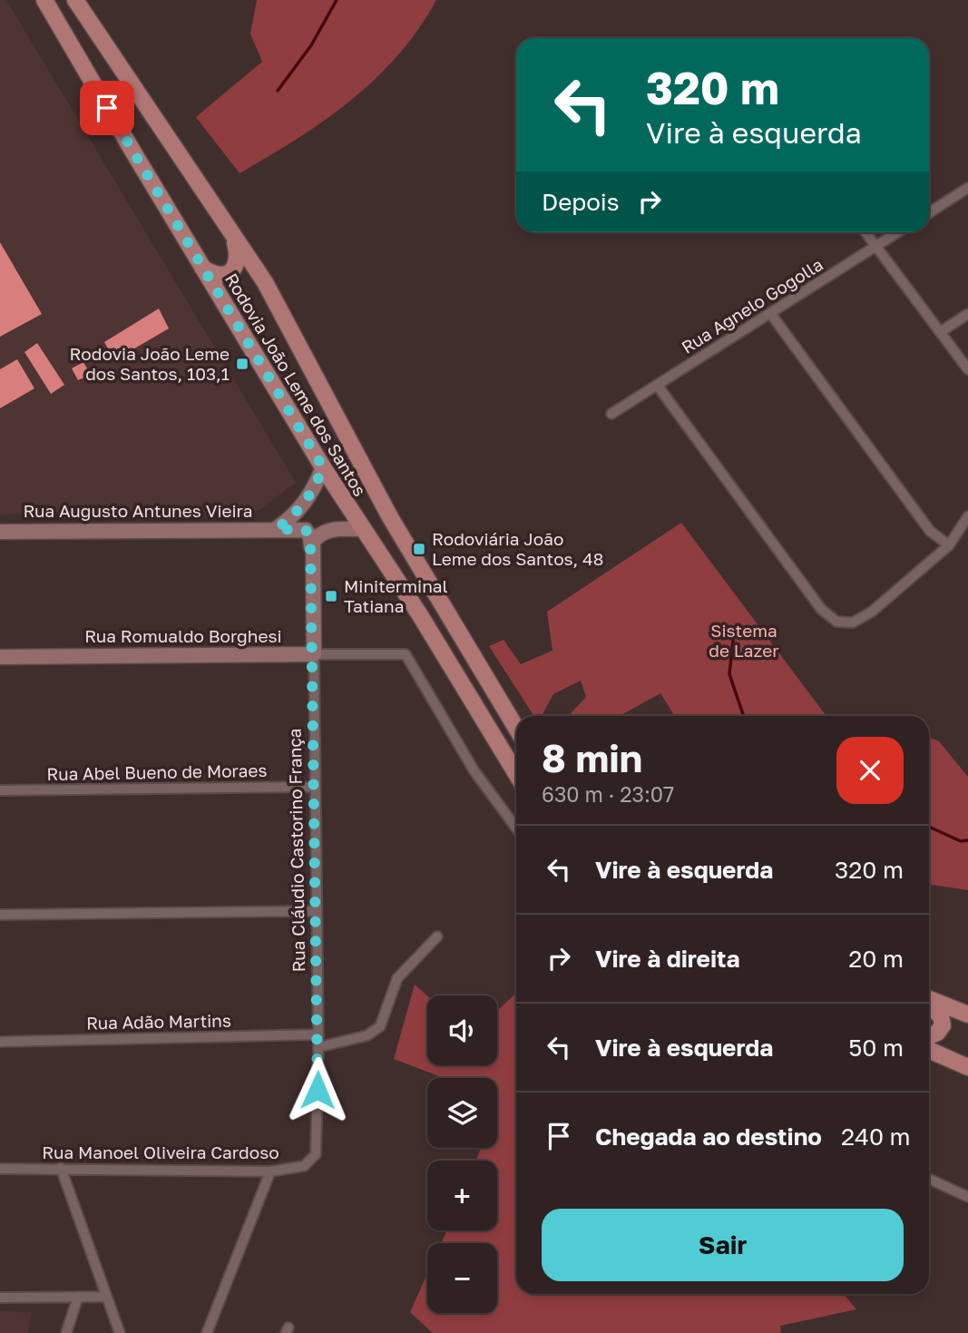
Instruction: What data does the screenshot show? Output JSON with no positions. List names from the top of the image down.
{
  "streets": {
    "main road": ["Rodovia João Leme dos Santos"],
    "street": [
      "Rua Agnelo Gogolla",
      "Rua Augusto Antunes Vieira",
      "Rua Romualdo Borghesi",
      "Rua Abel Bueno de Moraes",
      "Rua Cláudio Castorino França",
      "Rua Adão Martins",
      "Rua Manoel Oliveira Cardoso"
    ]
  },
  "crossings": [
    ["Rodovia João Leme dos Santos", "Rua Augusto Antunes Vieira"],
    ["Rua Augusto Antunes Vieira", "Rua Cláudio Castorino França"],
    ["Rua Romualdo Borghesi", "Rua Cláudio Castorino França"],
    ["Rua Abel Bueno de Moraes", "Rua Cláudio Castorino França"],
    ["Rua Cláudio Castorino França", "Rua Adão Martins"],
    ["Rua Cláudio Castorino França", "Rua Manoel Oliveira Cardoso"]
  ],
  "parks": ["Sistema de Lazer"],
  "places": {
    "transit": ["Rodovia João Leme dos Santos, 103,1", "Rodoviária João Leme dos Santos, 48", "Miniterminal Tatiana"]
  },
  "page": {
    "turn": ["320 m", "Vire à esquerda"],
    "then": "Depois",
    "heading": ["8 min", "630 m · 23:07"],
    "list": [
      {
        "name": "Vire à esquerda",
        "value": "320 m"
      },
      {
        "name": "Vire à direita",
        "value": "20 m"
      },
      {
        "name": "Vire à esquerda",
        "value": "50 m"
      },
      {
        "name": "Chegada ao destino",
        "value": "240 m"
      }
    ],
    "map_buttons": ["+", "−"],
    "buttons": "Sair"
  }
}
